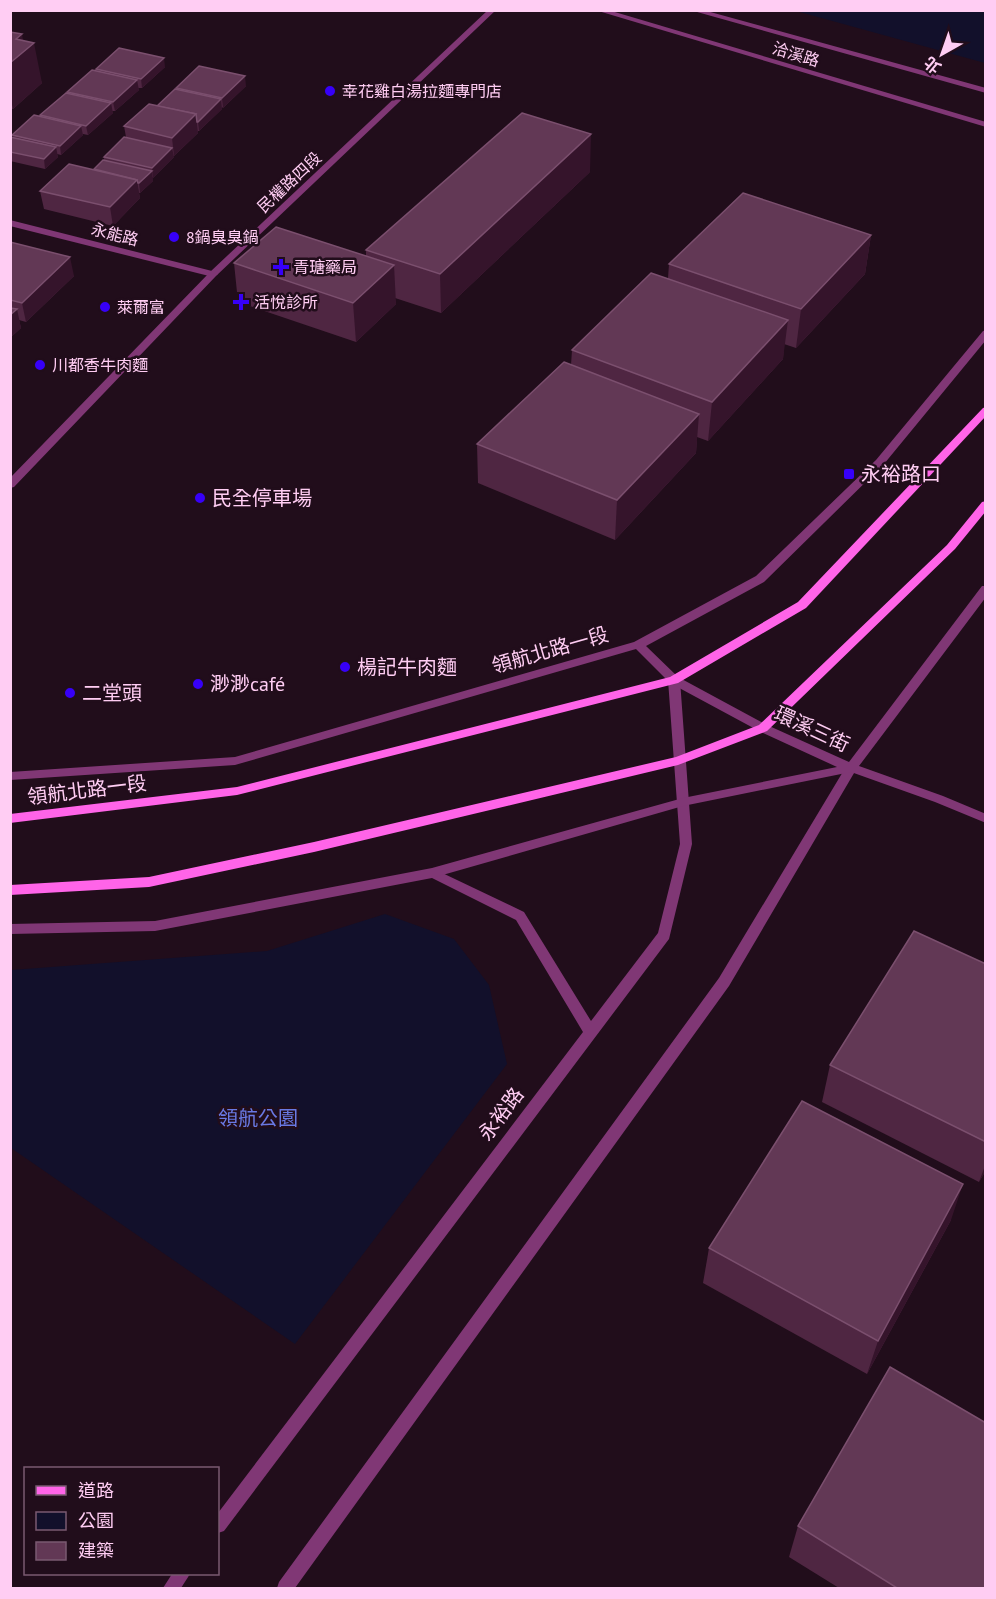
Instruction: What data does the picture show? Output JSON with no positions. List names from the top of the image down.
{
  "streets": {
    "main road": ["領航北路一段"],
    "street": [
      "洽溪路",
      "民權路四段",
      "永能路",
      "環溪三街",
      "永裕路"
    ]
  },
  "crossings": [
    ["民權路四段", "永能路"],
    ["領航北路一段", "環溪三街"],
    ["領航北路一段", "永裕路"],
    ["環溪三街", "永裕路"]
  ],
  "parks": ["領航公園"],
  "places": {
    "other": [
      "幸花雞白湯拉麵專門店",
      "8鍋臭臭鍋",
      "萊爾富",
      "川都香牛肉麵",
      "民全停車場",
      "楊記牛肉麵",
      "渺渺café",
      "二堂頭"
    ],
    "health": ["青瑭藥局", "活悅診所"],
    "transit": ["永裕路口"]
  },
  "legend": ["道路", "公園", "建築"],
  "north": "bottom left"
}
